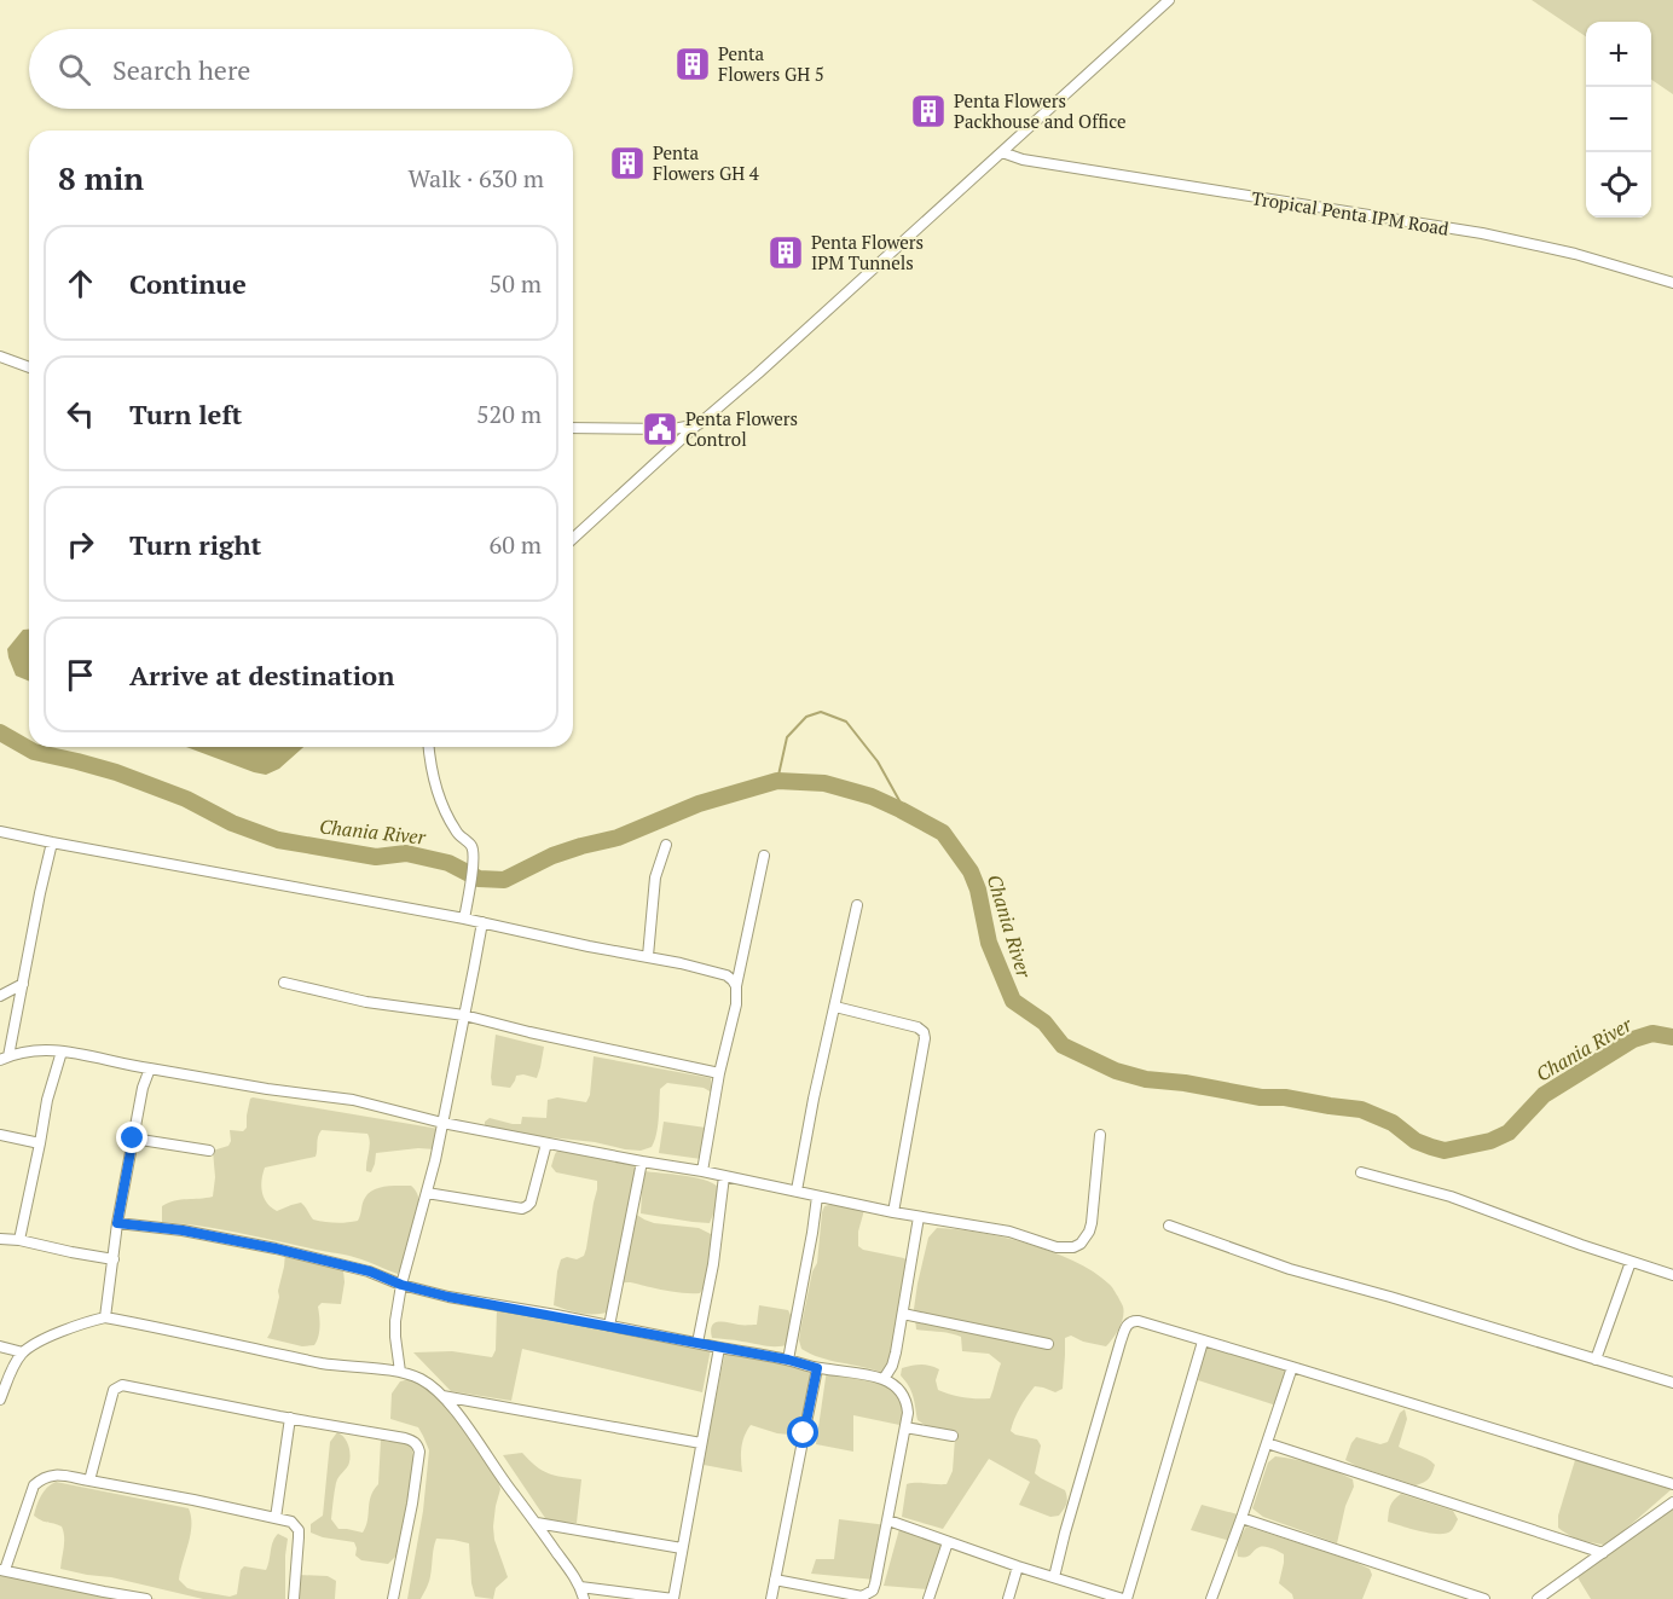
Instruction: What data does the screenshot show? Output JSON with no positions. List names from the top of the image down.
{
  "streets": {
    "street": ["Tropical Penta IPM Road"]
  },
  "water": ["Chania River"],
  "places": {
    "building": [
      "Penta Flowers GH 5",
      "Penta Flowers Packhouse and Office",
      "Penta Flowers GH 4",
      "Penta Flowers IPM Tunnels"
    ],
    "public building": ["Penta Flowers Control"]
  },
  "page": {
    "map_buttons": ["+", "−"],
    "search": "Search here",
    "heading": ["8 min", "Walk · 630 m"],
    "list": [
      ["Continue", "50 m"],
      ["Turn left", "520 m"],
      ["Turn right", "60 m"],
      "Arrive at destination"
    ]
  }
}
